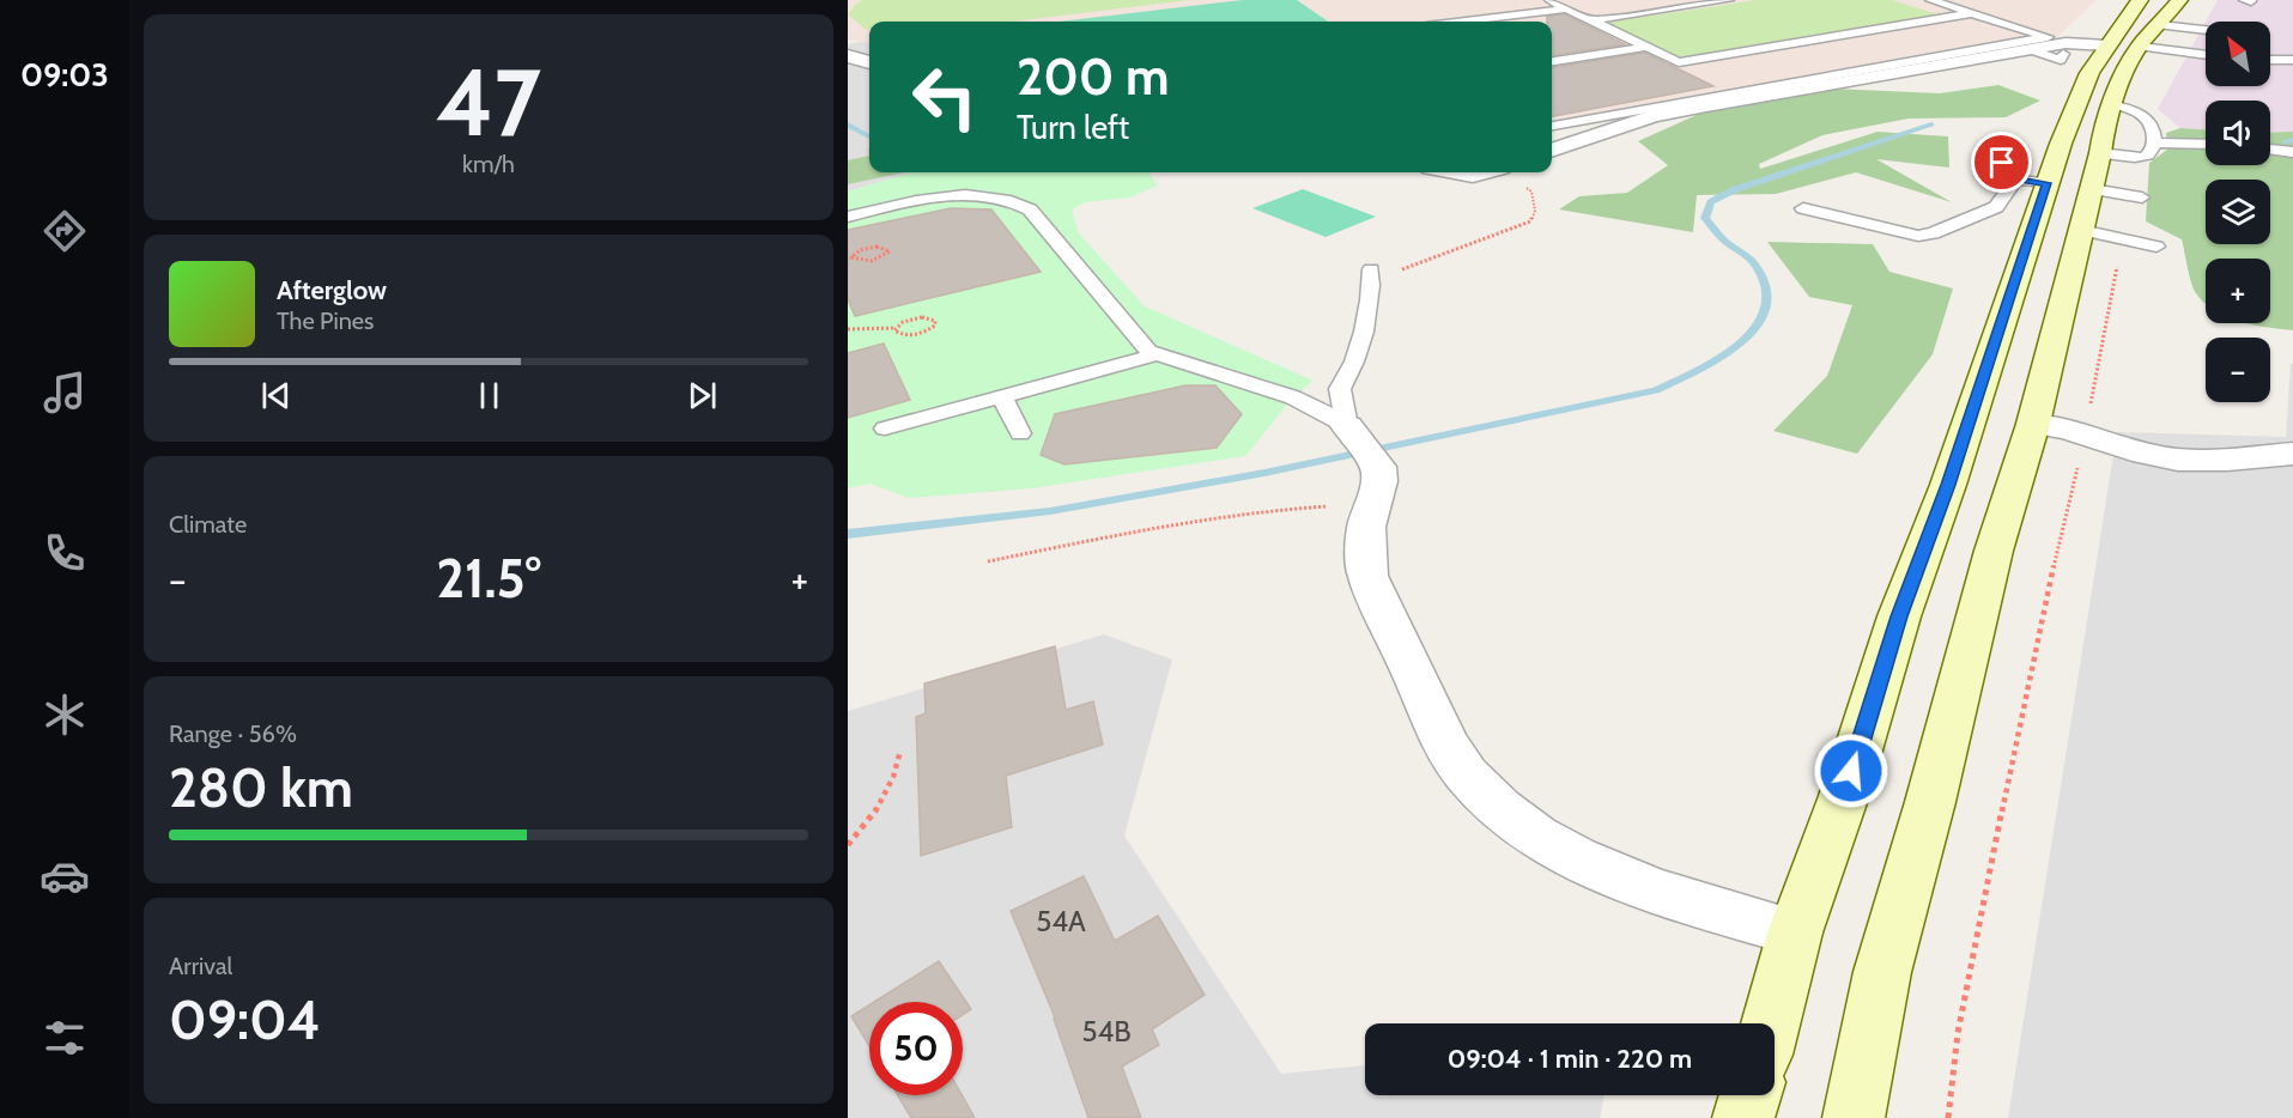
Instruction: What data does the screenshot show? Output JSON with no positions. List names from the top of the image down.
{
  "house_numbers": ["54A", "54B"],
  "north": "top left",
  "page": {
    "tabs": "09:03",
    "tile": [
      ["47", "km/h"],
      "Climate",
      ["Range · 56%", "280 km"],
      ["Arrival", "09:04"]
    ],
    "map_buttons": ["+", "−"],
    "turn": ["200 m", "Turn left"],
    "song": ["Afterglow", "The Pines"],
    "heat": ["−", "21.5°", "+"],
    "limit": "50",
    "trip": "09:04 · 1 min · 220 m"
  }
}
